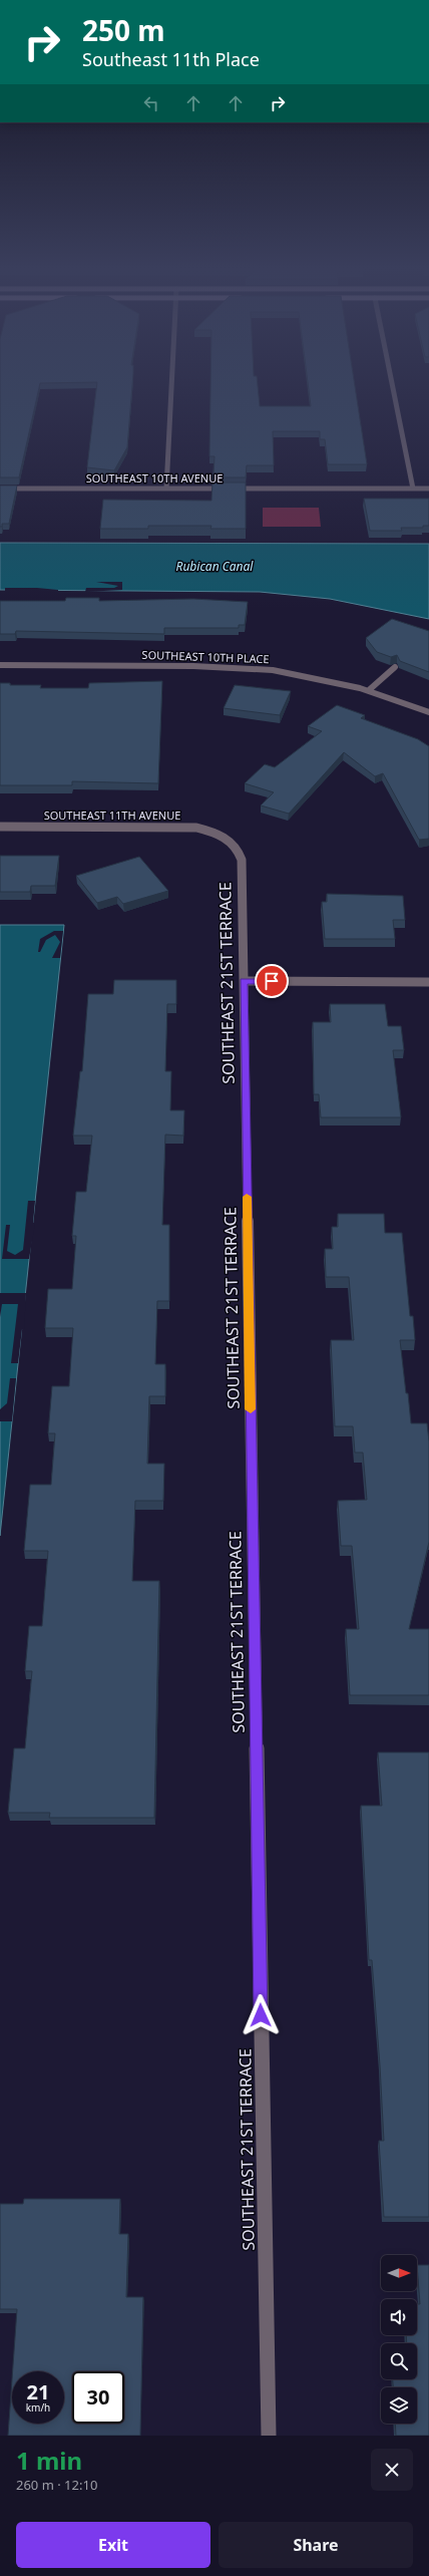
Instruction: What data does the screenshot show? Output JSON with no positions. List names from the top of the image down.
{
  "streets": {
    "street": [
      "SOUTHEAST 10TH AVENUE",
      "SOUTHEAST 10TH PLACE",
      "SOUTHEAST 11TH AVENUE",
      "SOUTHEAST 21ST TERRACE"
    ]
  },
  "crossings": [
    ["SOUTHEAST 11TH AVENUE", "SOUTHEAST 21ST TERRACE"]
  ],
  "water": ["Rubican Canal"],
  "north": "right",
  "page": {
    "turn": ["250 m", "Southeast 11th Place"],
    "speed": "21 km/h",
    "limit": "30",
    "heading": ["1 min", "260 m · 12:10"],
    "buttons": ["Exit", "Share"]
  }
}
